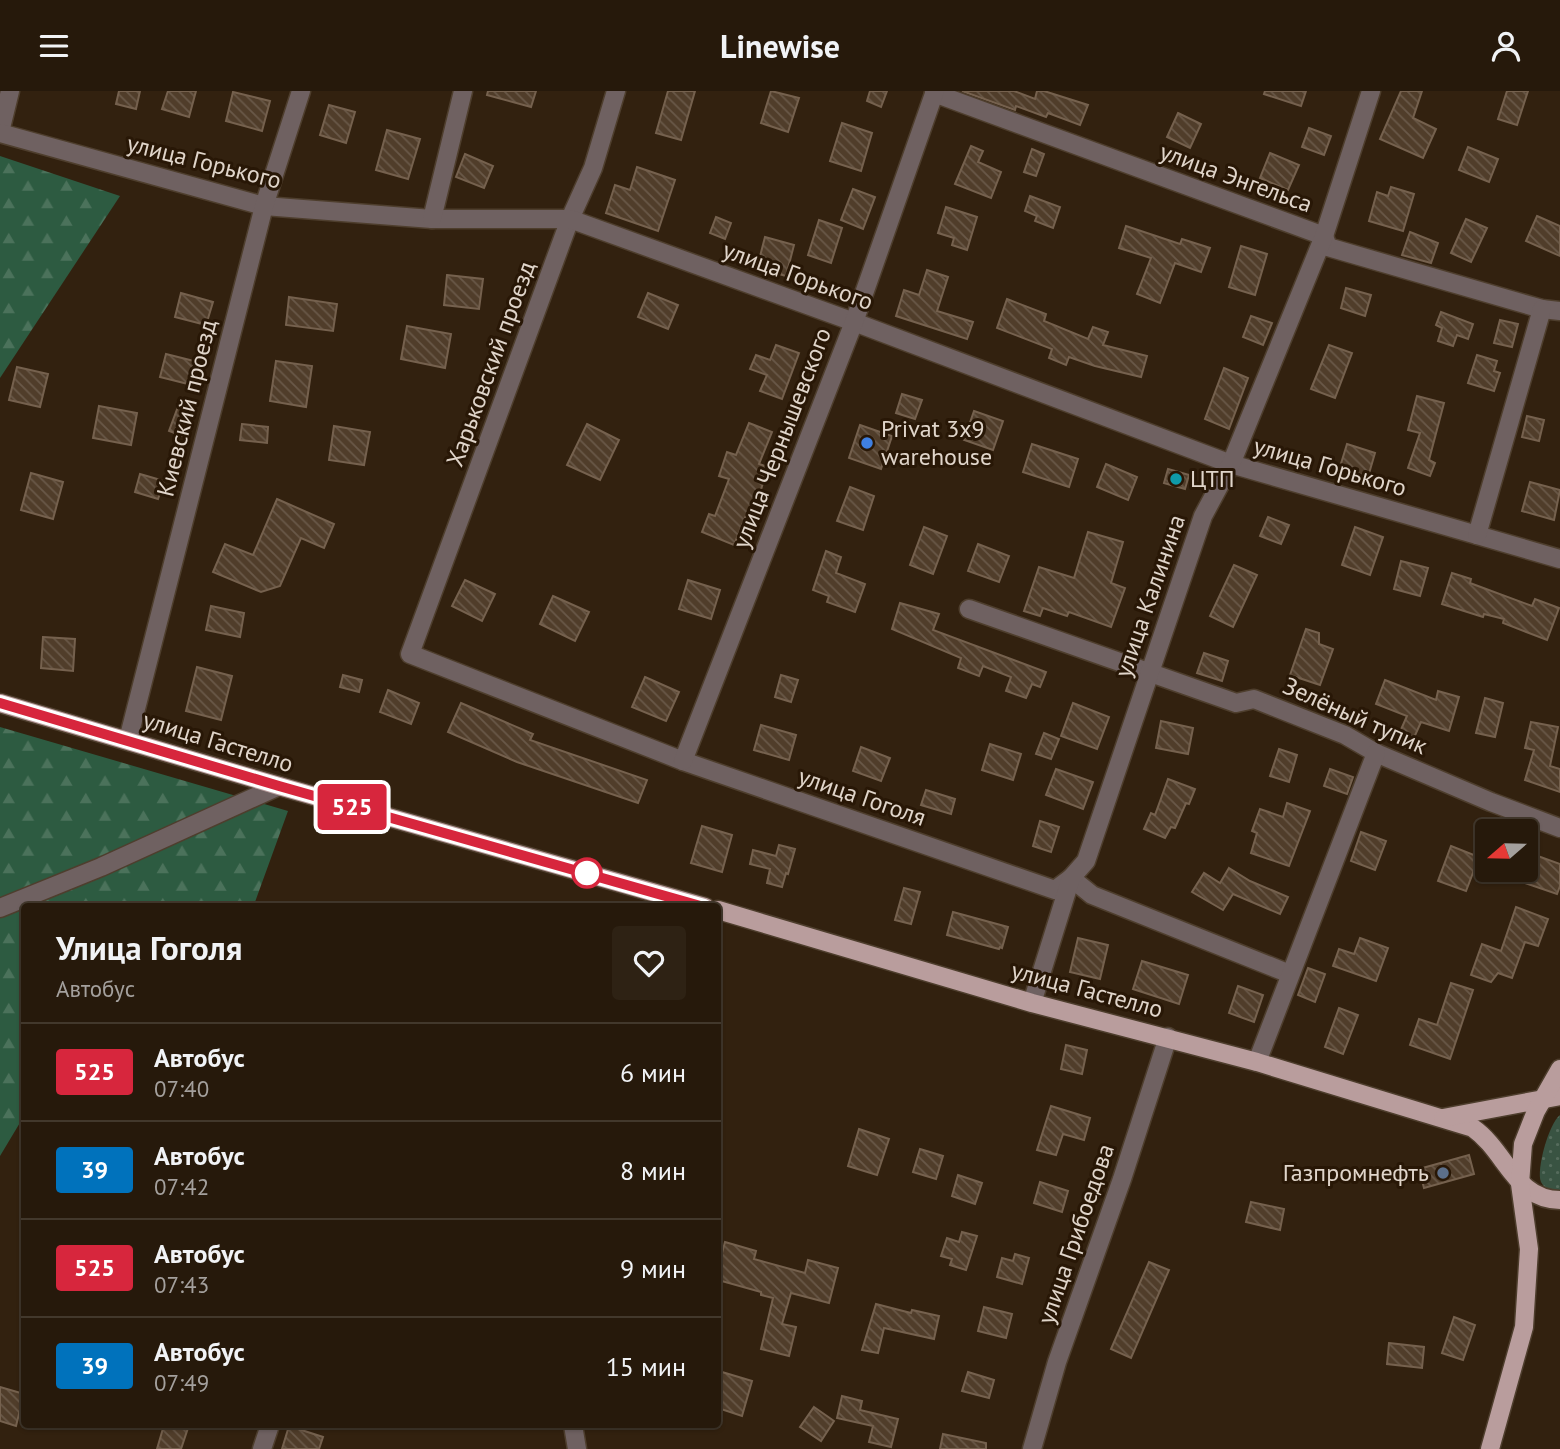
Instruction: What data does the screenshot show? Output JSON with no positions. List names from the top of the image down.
{
  "streets": {
    "main road": ["улица Гастелло"],
    "street": [
      "улица Горького",
      "улица Энгельса",
      "Харьковский проезд",
      "Киевский проезд",
      "улица Чернышевского",
      "улица Калинина",
      "Зелёный тупик",
      "улица Гоголя",
      "улица Грибоедова"
    ]
  },
  "crossings": [
    ["улица Горького", "Харьковский проезд"],
    ["улица Горького", "Киевский проезд"],
    ["улица Горького", "улица Чернышевского"],
    ["улица Горького", "улица Калинина"],
    ["улица Энгельса", "улица Чернышевского"],
    ["улица Энгельса", "улица Калинина"],
    ["Харьковский проезд", "улица Гоголя"],
    ["Киевский проезд", "улица Гастелло"],
    ["улица Чернышевского", "улица Гоголя"],
    ["улица Калинина", "Зелёный тупик"],
    ["улица Калинина", "улица Гастелло"],
    ["улица Калинина", "улица Гоголя"],
    ["улица Гастелло", "улица Грибоедова"]
  ],
  "places": ["Privat 3x9 warehouse", "ЦТП", "Газпромнефть"],
  "lines": ["bus line 525"],
  "north": "left",
  "page": {
    "header": "Linewise",
    "on_map": "525",
    "heading": ["Улица Гоголя", "Автобус"],
    "list": [
      {
        "mark": "525",
        "name": "Автобус",
        "note": "07:40",
        "value": "6 мин"
      },
      {
        "mark": "39",
        "name": "Автобус",
        "note": "07:42",
        "value": "8 мин"
      },
      {
        "mark": "525",
        "name": "Автобус",
        "note": "07:43",
        "value": "9 мин"
      },
      {
        "mark": "39",
        "name": "Автобус",
        "note": "07:49",
        "value": "15 мин"
      }
    ]
  }
}
